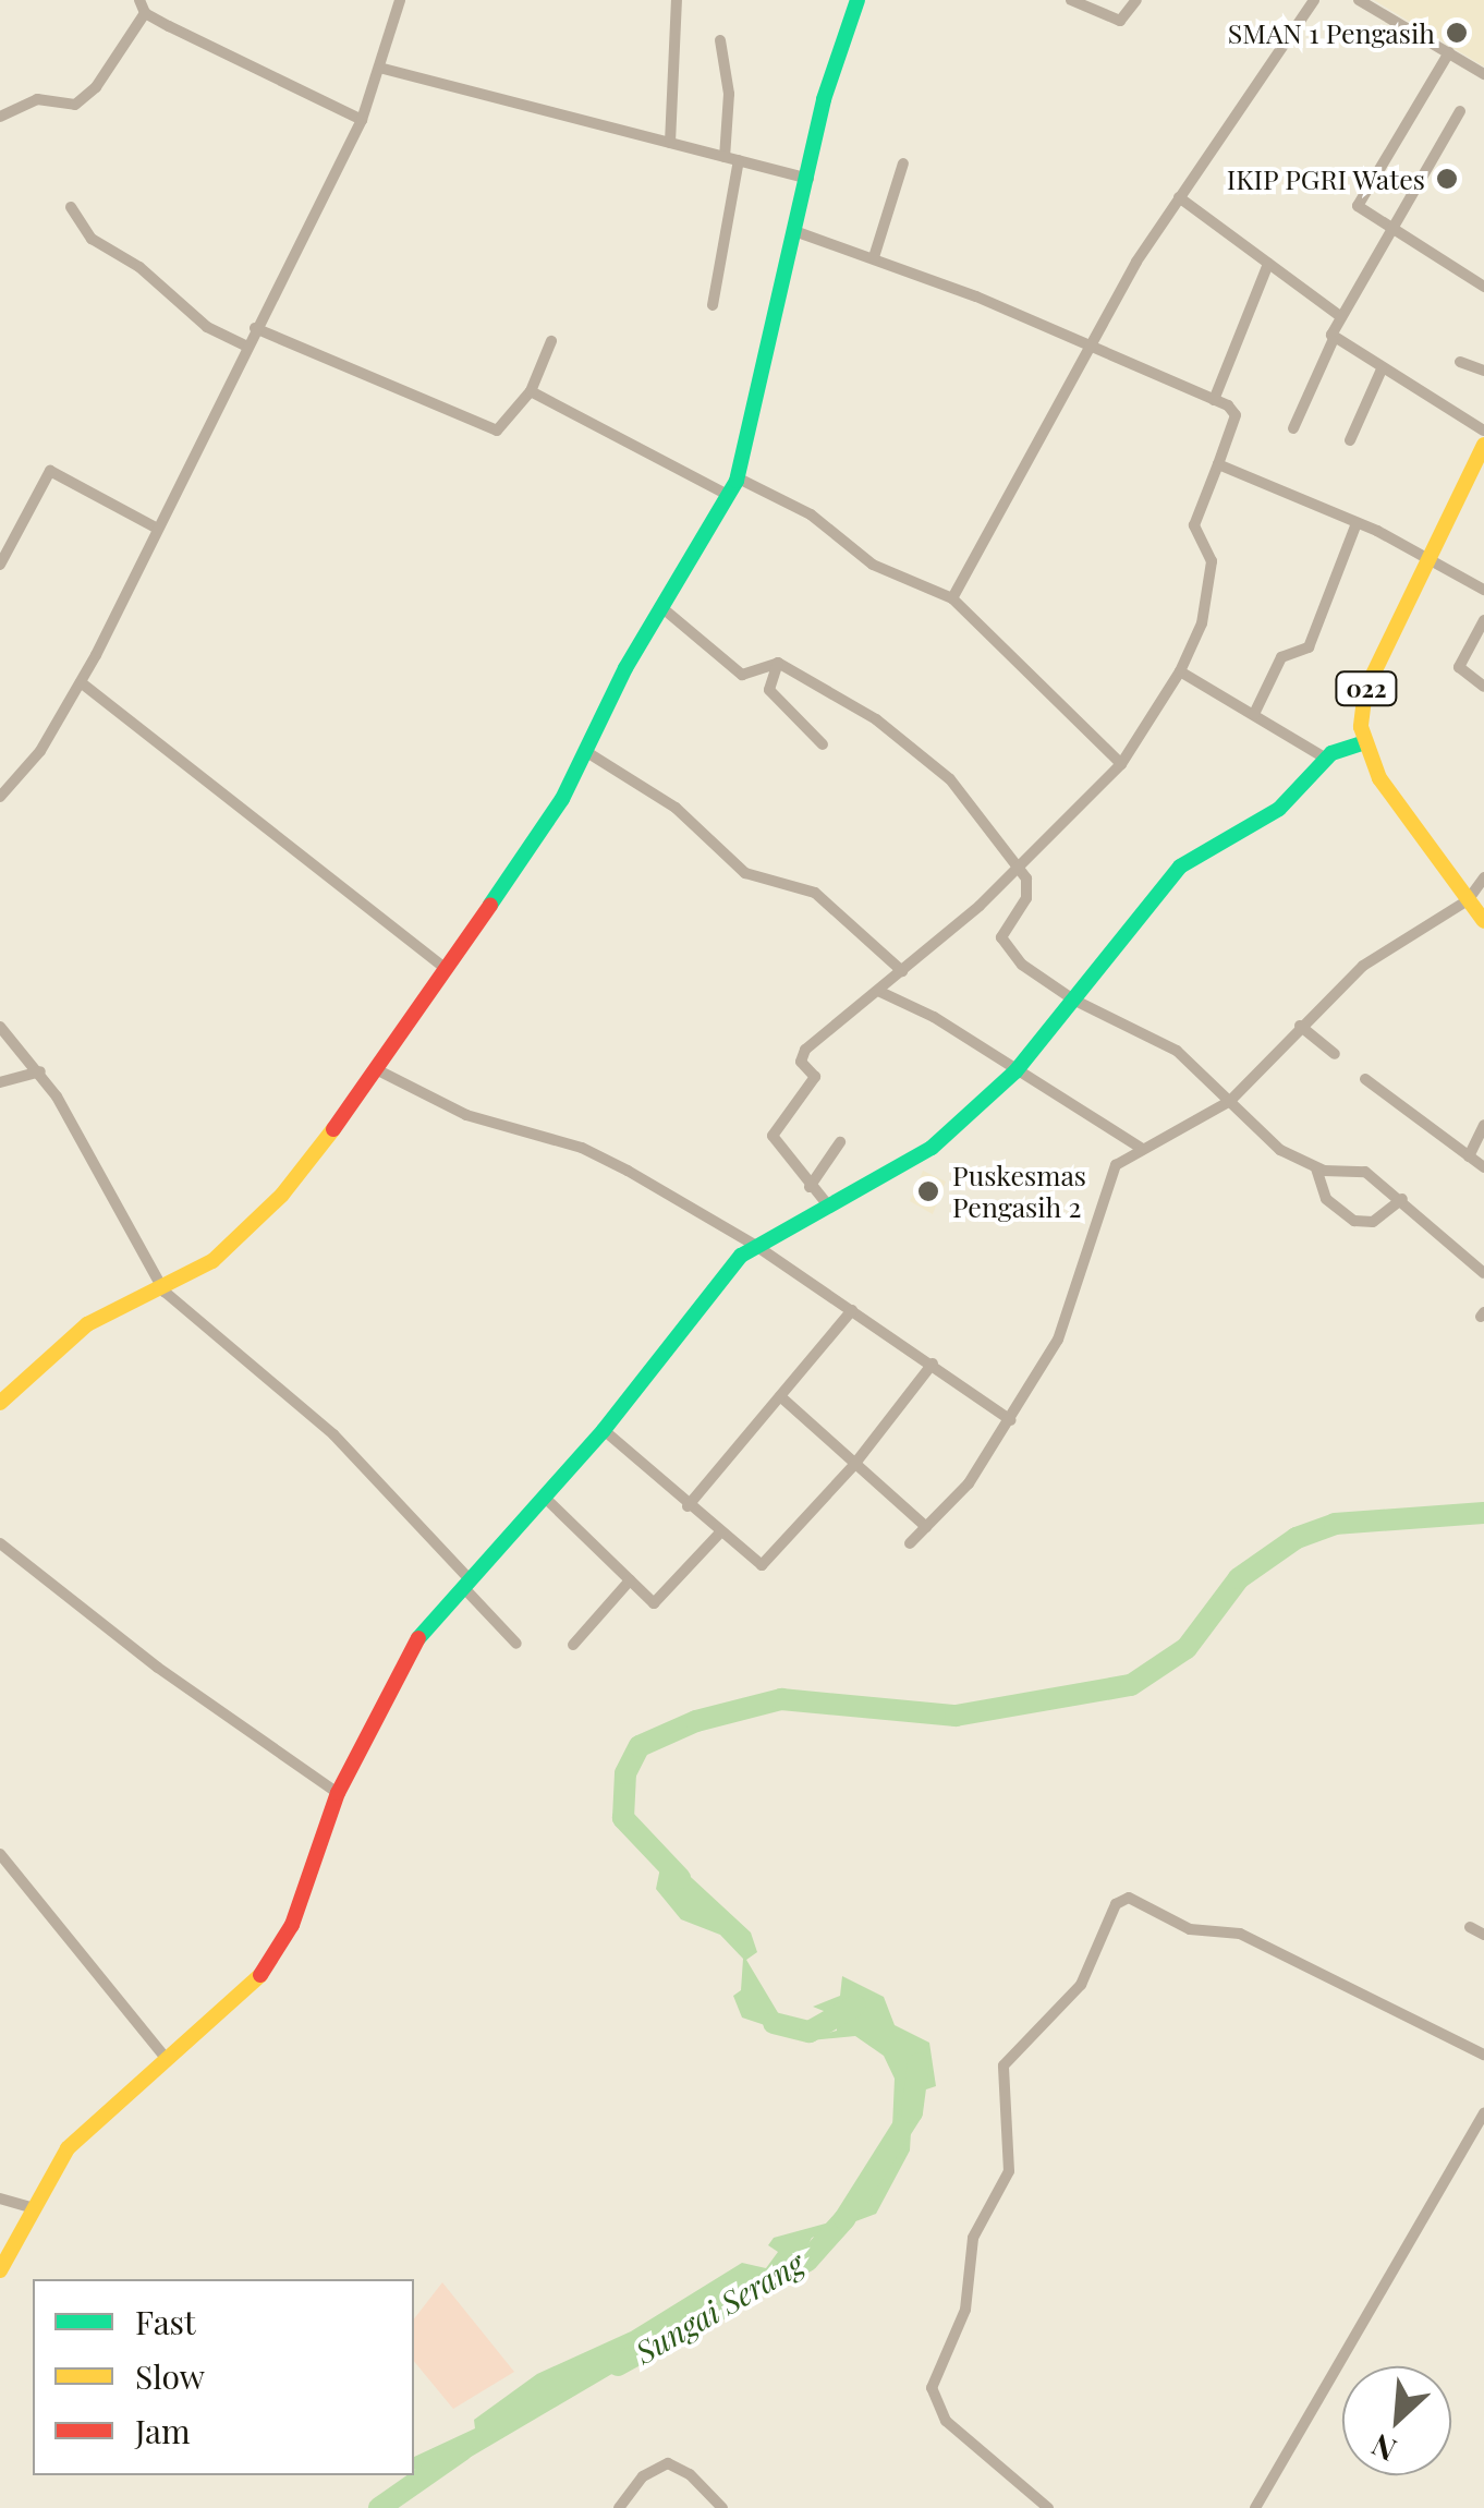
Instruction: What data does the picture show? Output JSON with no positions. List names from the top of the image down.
{
  "streets": {
    "street": ["022"]
  },
  "water": ["Sungai Serang"],
  "places": ["SMAN 1 Pengasih", "IKIP PGRI Wates", "Puskesmas Pengasih 2"],
  "legend": ["Fast", "Slow", "Jam"],
  "north": "bottom left"
}
